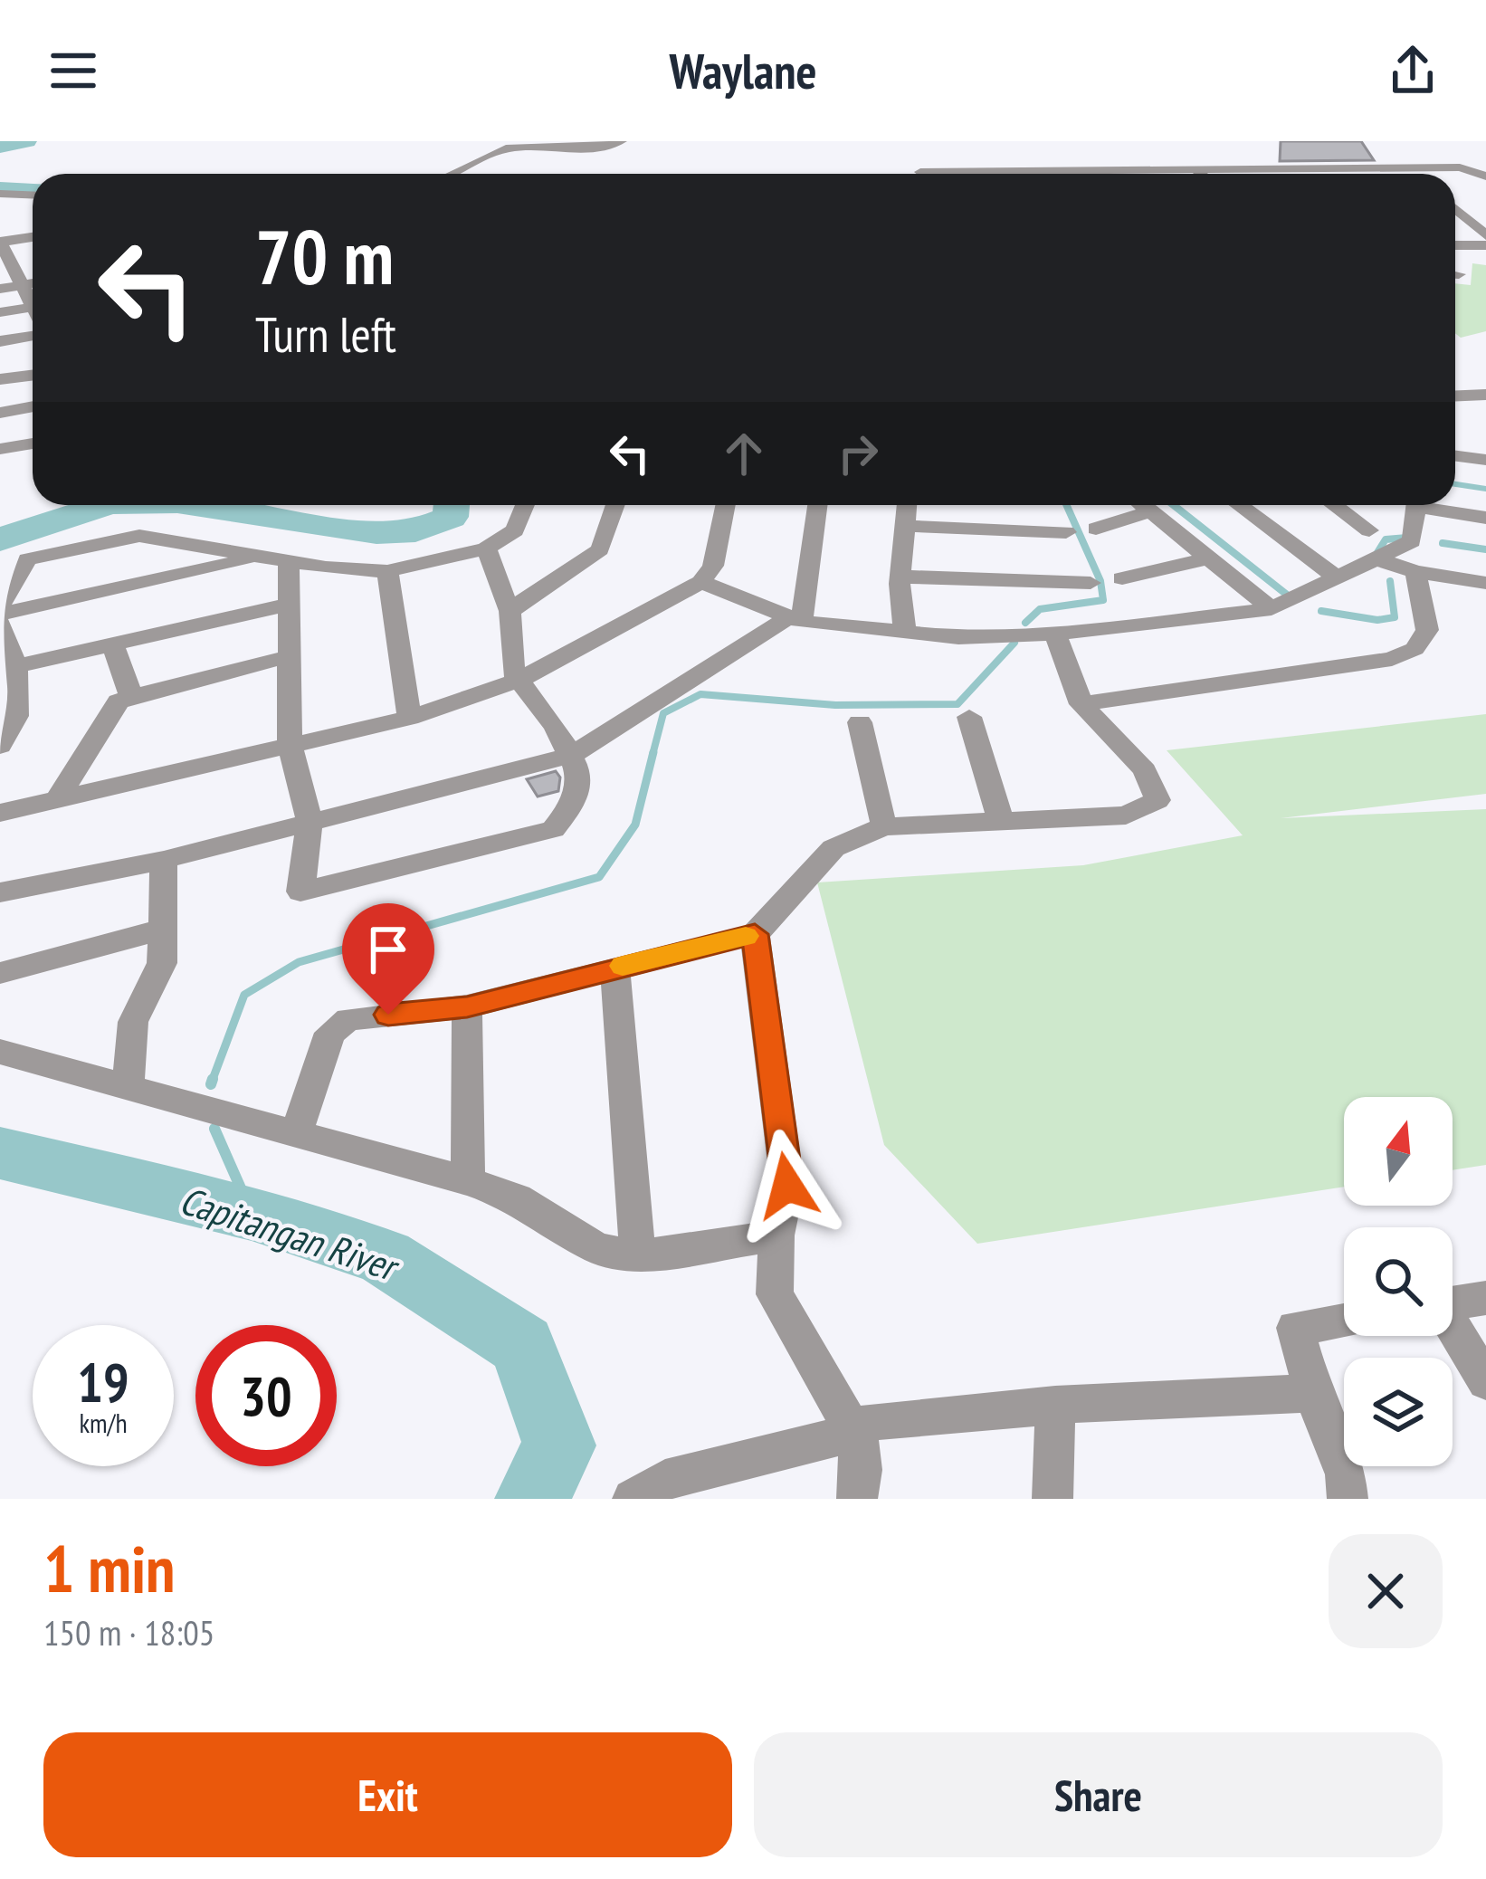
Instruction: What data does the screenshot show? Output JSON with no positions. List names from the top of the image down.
{
  "water": ["Capitangan River"],
  "north": "top",
  "page": {
    "header": "Waylane",
    "turn": ["70 m", "Turn left"],
    "speed": "19 km/h",
    "limit": "30",
    "heading": ["1 min", "150 m · 18:05"],
    "buttons": ["Exit", "Share"]
  }
}
